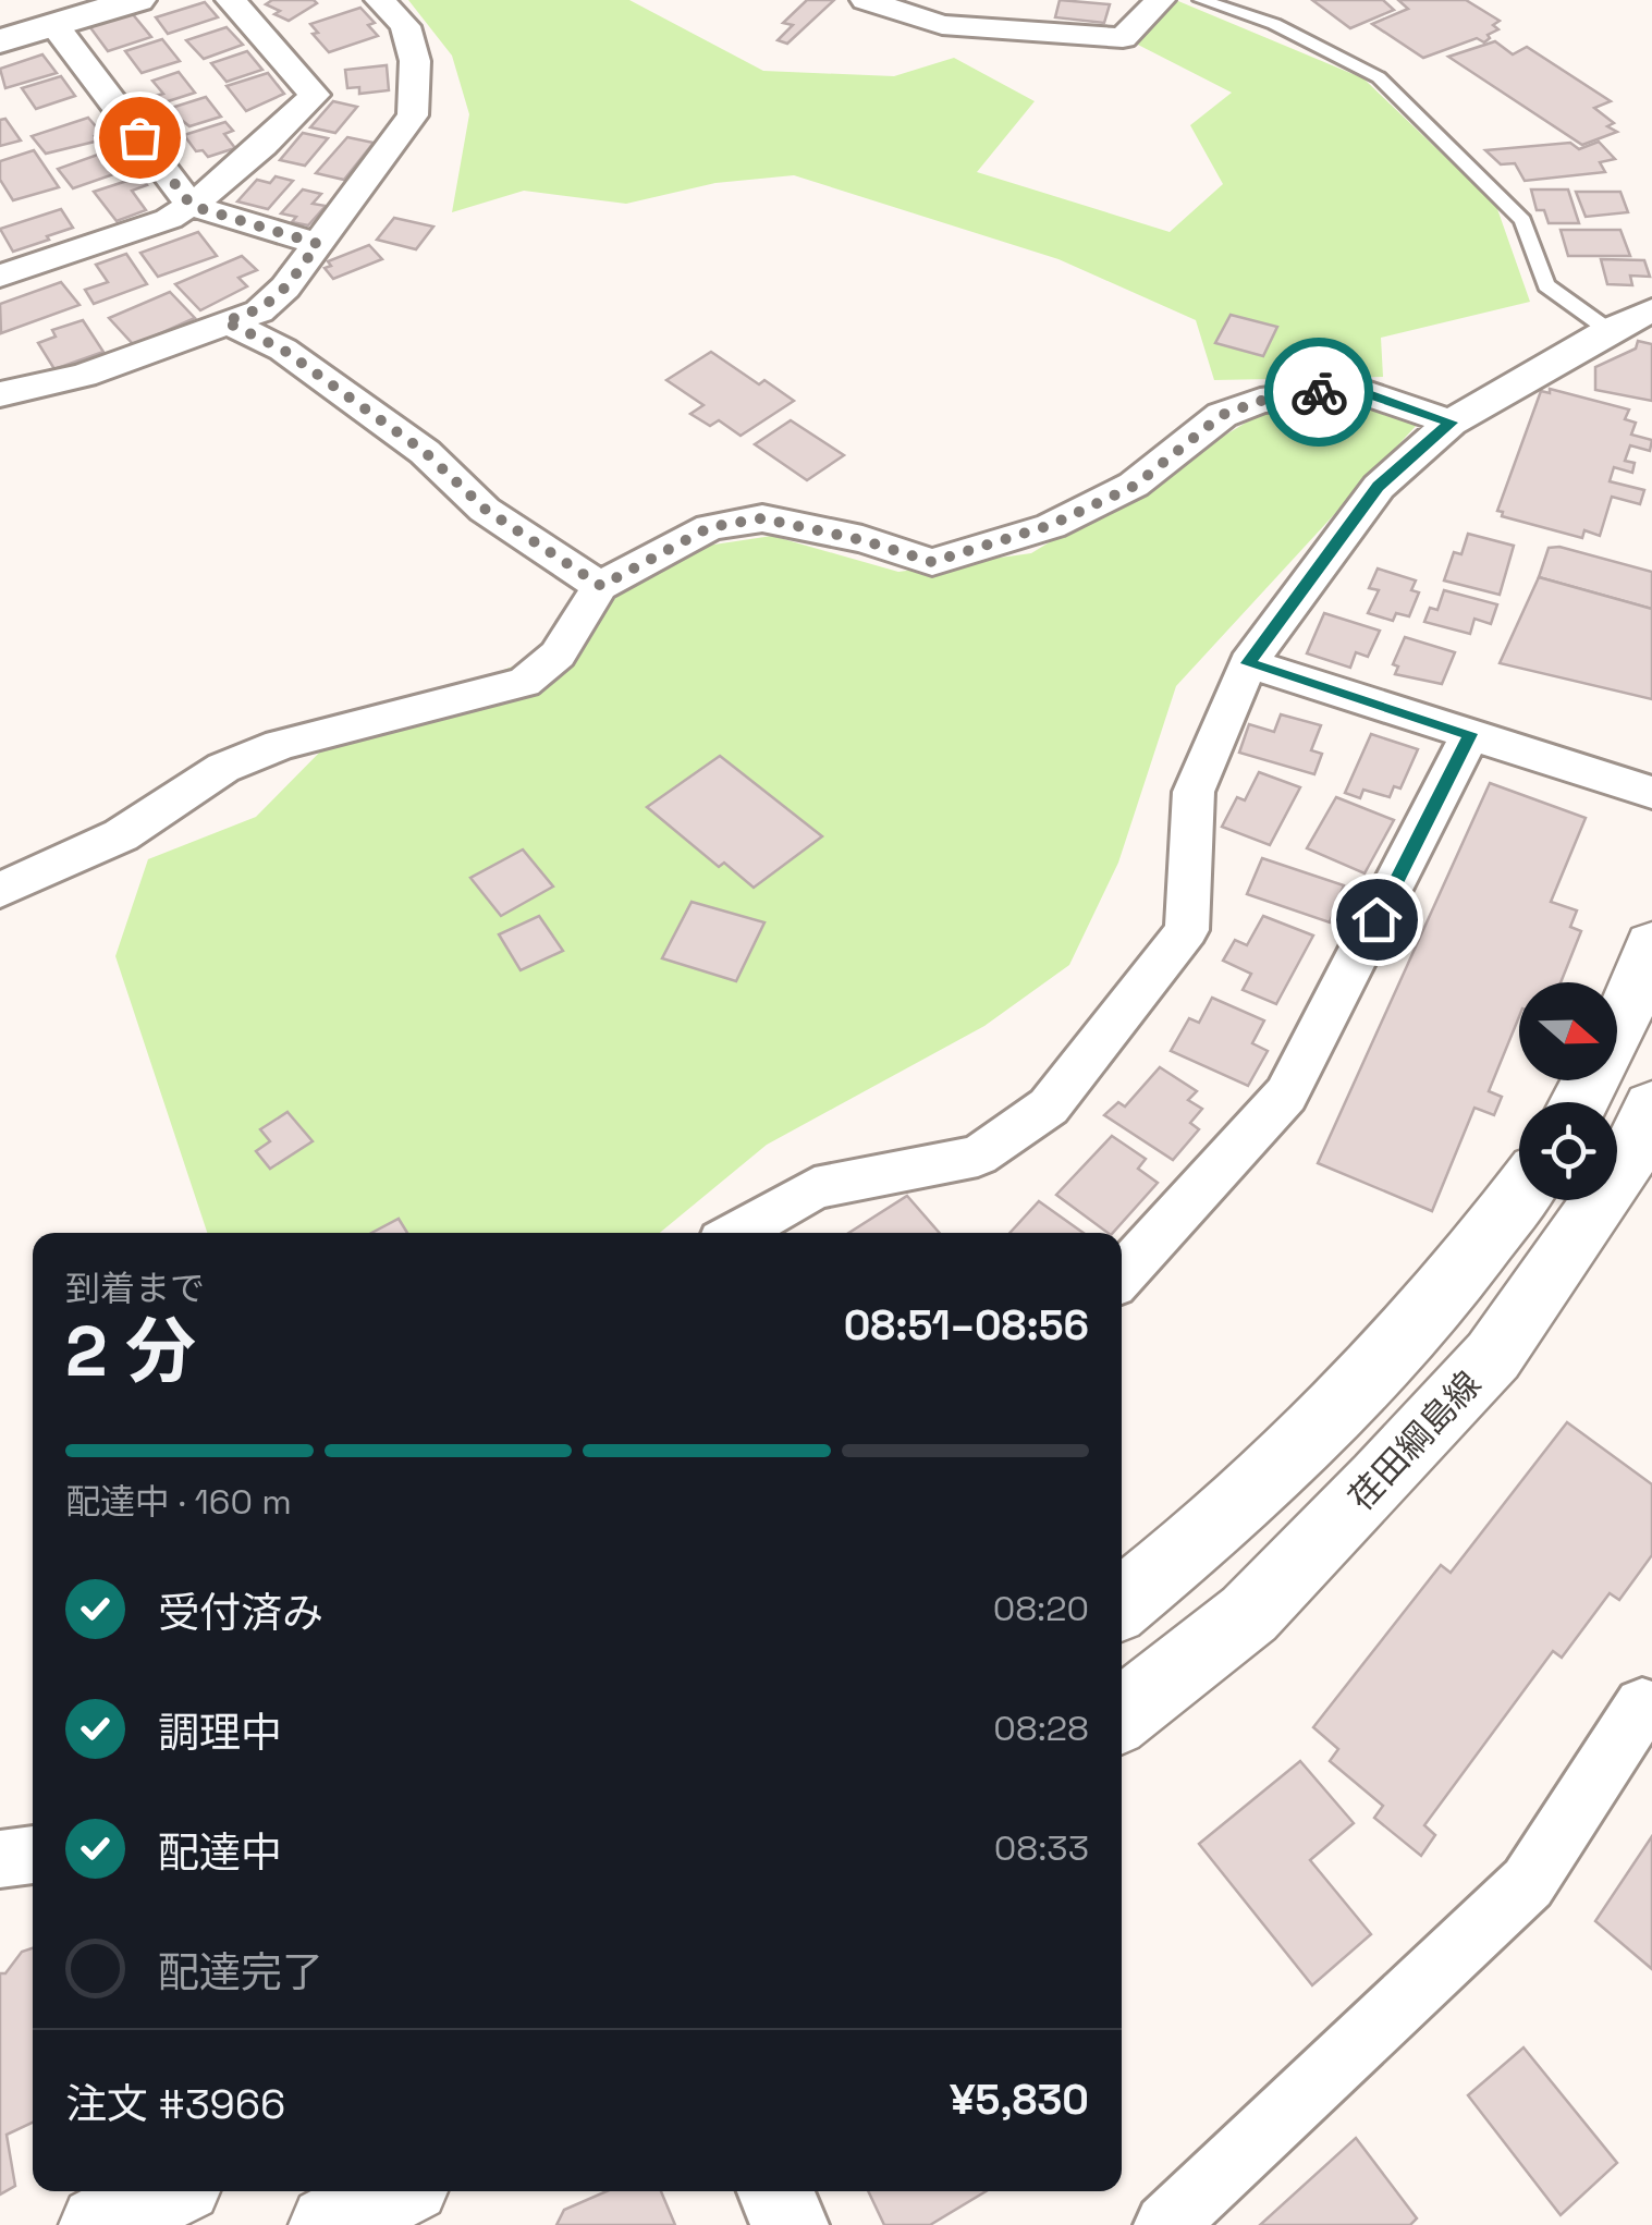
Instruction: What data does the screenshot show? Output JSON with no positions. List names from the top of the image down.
{
  "streets": {
    "main road": ["荏田綱島線"]
  },
  "north": "right",
  "page": {
    "heading": ["2 分", "到着まで", "08:51–08:56"],
    "panel": ["注文 #3966", "¥5,830"],
    "bar": "配達中 · 160 m",
    "list": [
      ["受付済み", "08:20"],
      ["調理中", "08:28"],
      ["配達中", "08:33"],
      "配達完了"
    ]
  }
}
